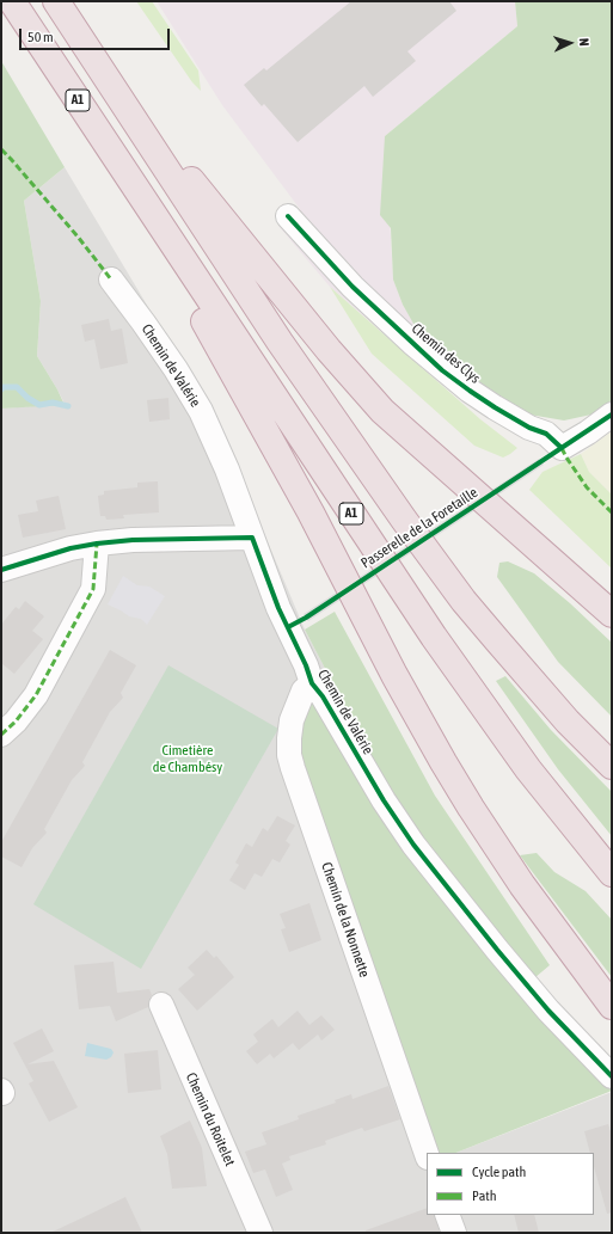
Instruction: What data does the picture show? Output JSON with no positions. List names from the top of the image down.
{
  "streets": {
    "highway": ["A1"],
    "street": [
      "Chemin des Clys",
      "Chemin de Valérie",
      "Chemin de la Nonnette",
      "Chemin du Roitelet"
    ],
    "cycle path": ["Passerelle de la Foretaille"]
  },
  "crossings": [
    ["Chemin de Valérie", "Chemin de la Nonnette"]
  ],
  "parks": ["Cimetière de Chambésy"],
  "legend": ["Cycle path", "Path"],
  "scale_bar": "50 m",
  "north": "right"
}
